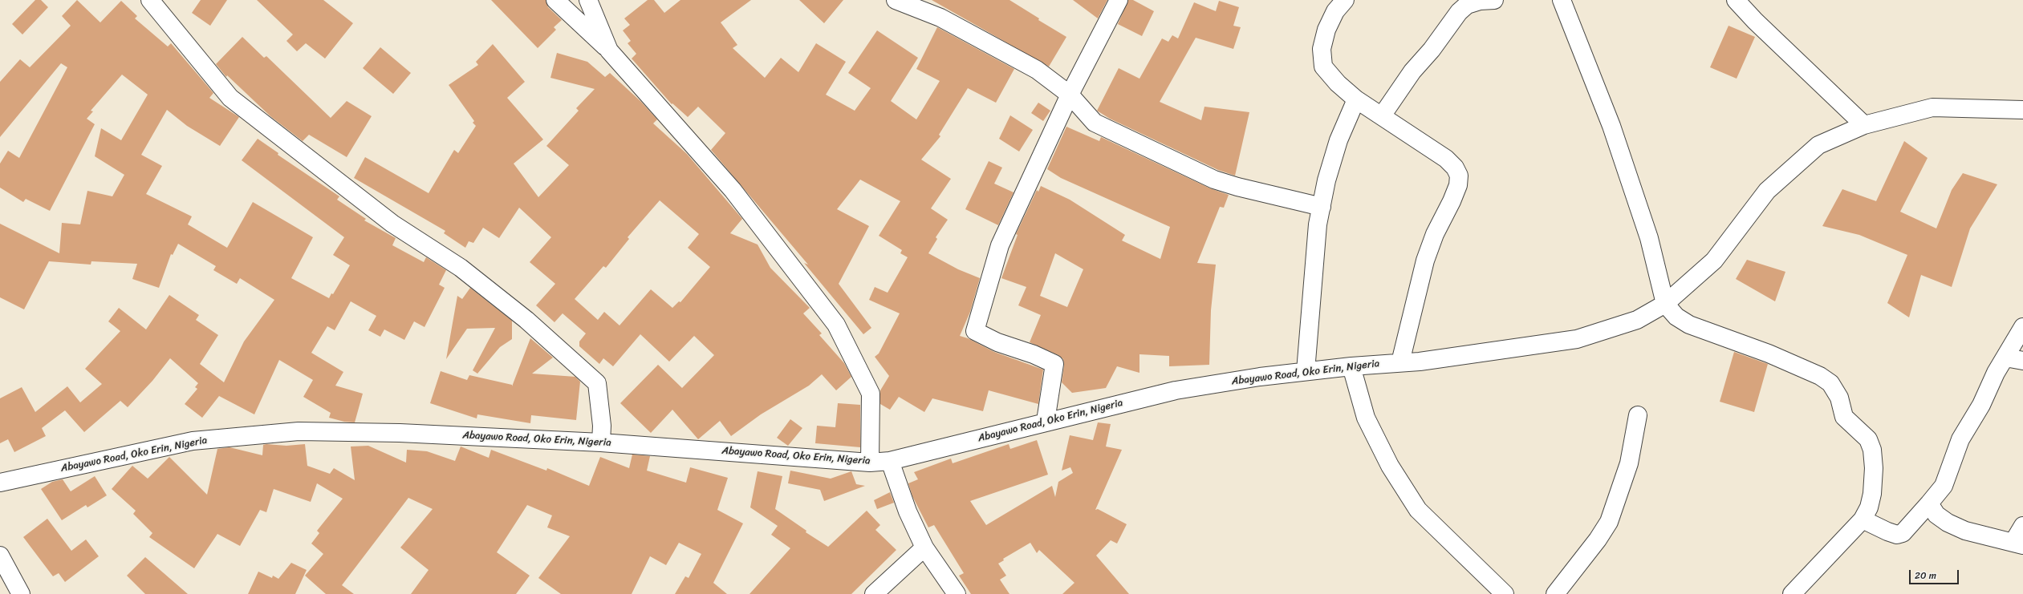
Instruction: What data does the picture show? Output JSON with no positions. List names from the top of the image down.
{
  "streets": {
    "street": ["Abayawo Road, Oko Erin, Nigeria"]
  },
  "scale_bar": "20 m"
}
